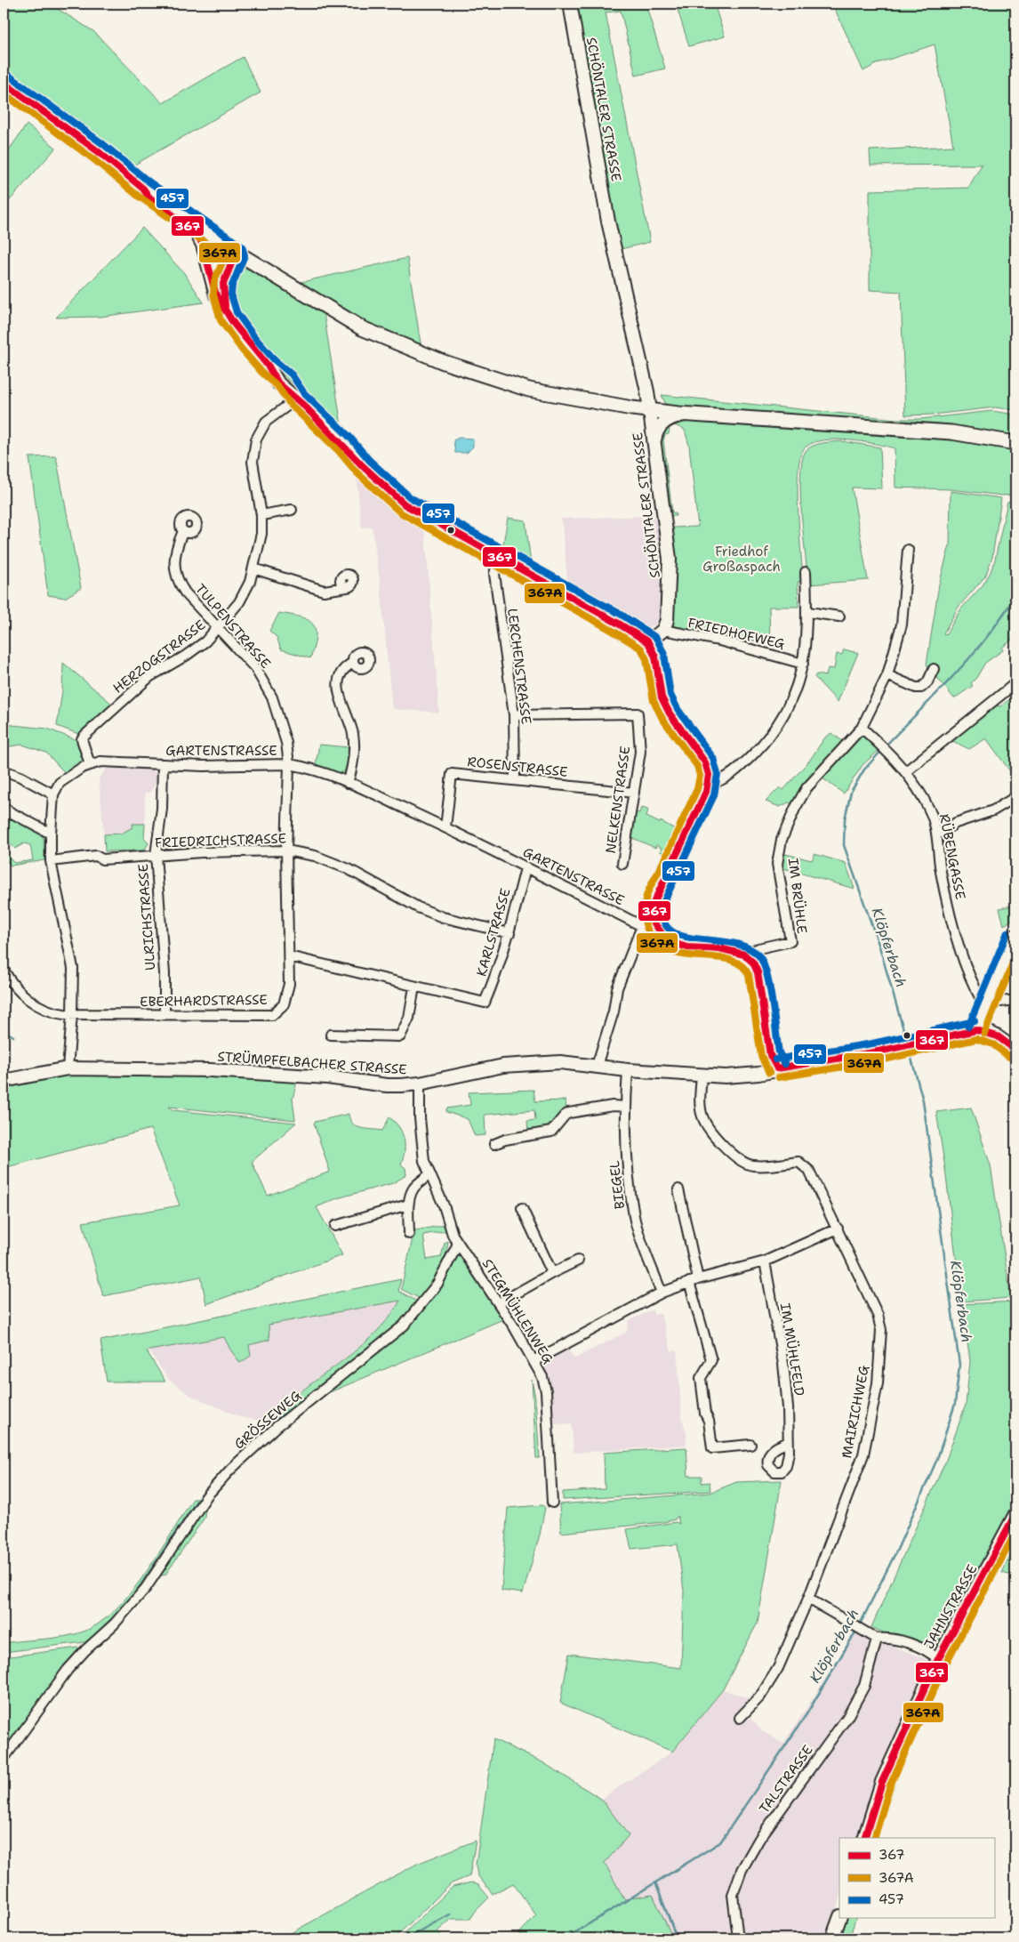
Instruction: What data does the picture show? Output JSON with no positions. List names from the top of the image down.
{
  "streets": {
    "street": [
      "SCHÖNTALER STRASSE",
      "TULPENSTRASSE",
      "FRIEDHOFWEG",
      "HERZOGSTRASSE",
      "LERCHENSTRASSE",
      "GARTENSTRASSE",
      "ROSENSTRASSE",
      "NELKENSTRASSE",
      "FRIEDRICHSTRASSE",
      "RÜBENGASSE",
      "IM BRÜHLE",
      "ULRICHSTRASSE",
      "KARLSTRASSE",
      "EBERHARDSTRASSE",
      "STRÜMPFELBACHER STRASSE",
      "BIEGEL",
      "STEGMÜHLENWEG",
      "IM MÜHLFELD",
      "MAIRICHWEG",
      "GRÖSSEWEG",
      "JAHNSTRASSE",
      "TALSTRASSE"
    ]
  },
  "crossings": [
    ["SCHÖNTALER STRASSE", "FRIEDHOFWEG"],
    ["TULPENSTRASSE", "HERZOGSTRASSE"],
    ["TULPENSTRASSE", "GARTENSTRASSE"],
    ["TULPENSTRASSE", "EBERHARDSTRASSE"],
    ["HERZOGSTRASSE", "GARTENSTRASSE"],
    ["LERCHENSTRASSE", "ROSENSTRASSE"],
    ["LERCHENSTRASSE", "NELKENSTRASSE"],
    ["GARTENSTRASSE", "ROSENSTRASSE"],
    ["GARTENSTRASSE", "ULRICHSTRASSE"],
    ["GARTENSTRASSE", "KARLSTRASSE"],
    ["GARTENSTRASSE", "EBERHARDSTRASSE"],
    ["ROSENSTRASSE", "NELKENSTRASSE"],
    ["FRIEDRICHSTRASSE", "ULRICHSTRASSE"],
    ["FRIEDRICHSTRASSE", "KARLSTRASSE"],
    ["FRIEDRICHSTRASSE", "EBERHARDSTRASSE"],
    ["RÜBENGASSE", "IM BRÜHLE"],
    ["ULRICHSTRASSE", "EBERHARDSTRASSE"],
    ["STRÜMPFELBACHER STRASSE", "BIEGEL"],
    ["STRÜMPFELBACHER STRASSE", "MAIRICHWEG"],
    ["STEGMÜHLENWEG", "GRÖSSEWEG"]
  ],
  "water": ["Klöpferbach"],
  "parks": ["Friedhof Großaspach"],
  "lines": ["transit line 457", "transit line 367", "transit line 367A"],
  "legend": ["367", "367A", "457"]
}
